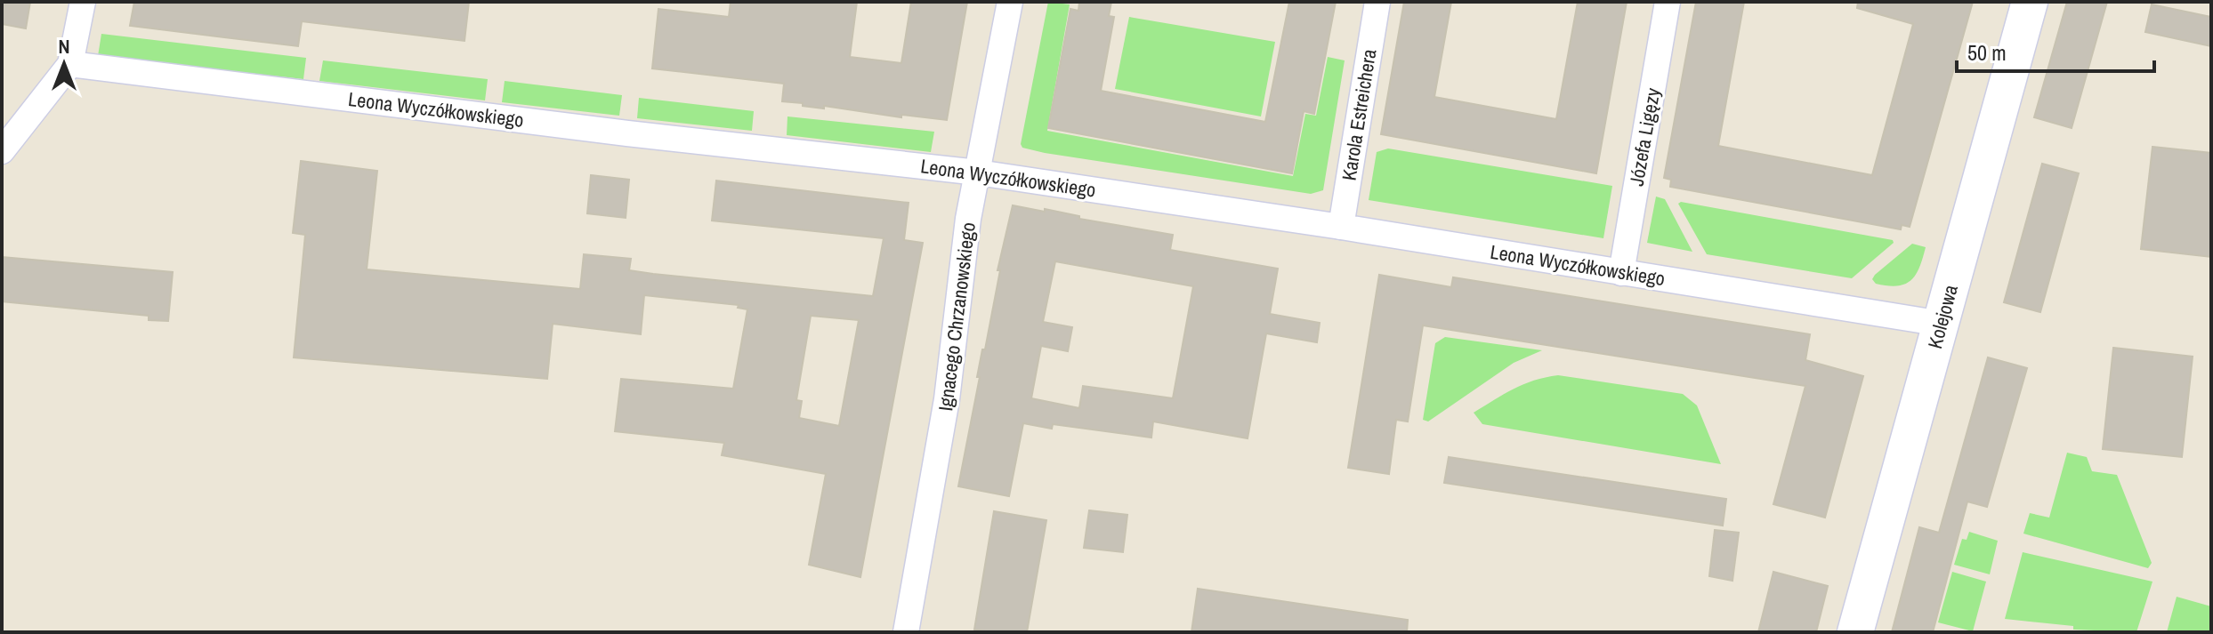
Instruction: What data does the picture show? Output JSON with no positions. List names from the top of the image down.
{
  "streets": {
    "main road": ["Kolejowa"],
    "street": [
      "Leona Wyczółkowskiego",
      "Karola Estreichera",
      "Józefa Ligęzy",
      "Ignacego Chrzanowskiego"
    ]
  },
  "crossings": [
    ["Leona Wyczółkowskiego", "Karola Estreichera"],
    ["Leona Wyczółkowskiego", "Józefa Ligęzy"],
    ["Leona Wyczółkowskiego", "Ignacego Chrzanowskiego"],
    ["Leona Wyczółkowskiego", "Kolejowa"]
  ],
  "scale_bar": "50 m",
  "north": "top"
}
